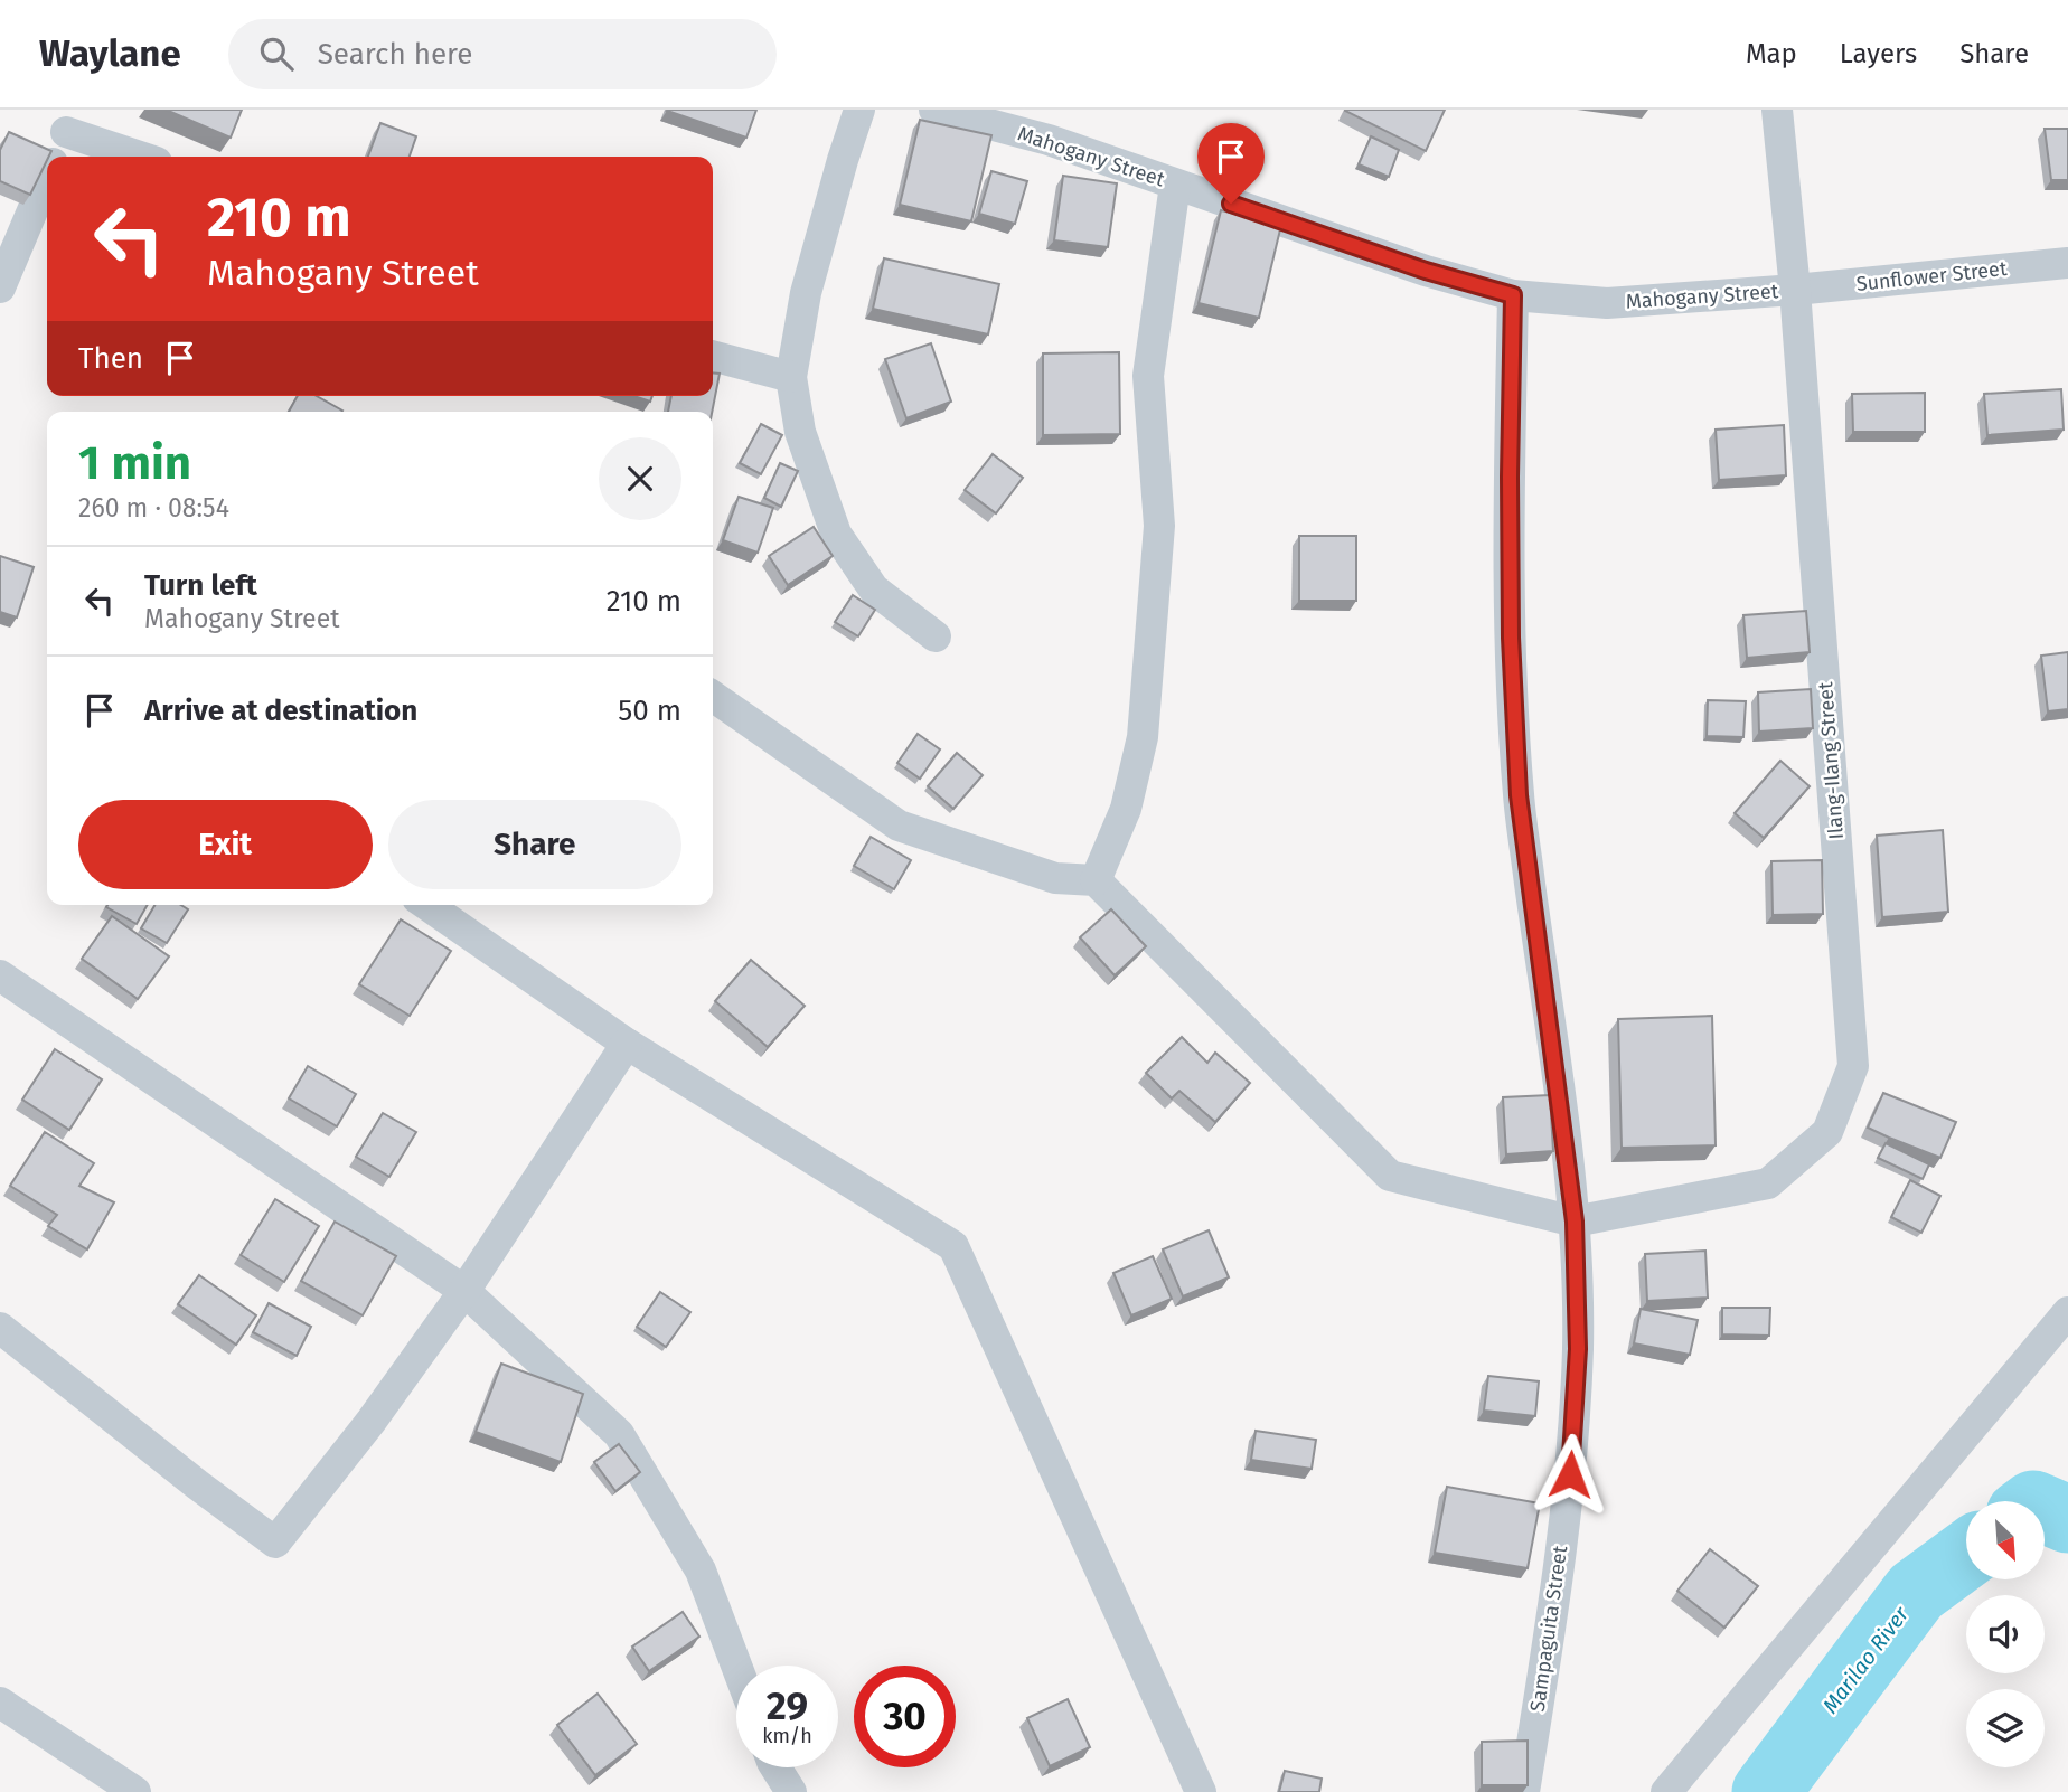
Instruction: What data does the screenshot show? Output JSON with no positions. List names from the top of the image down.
{
  "streets": {
    "street": [
      "Mahogany Street",
      "Sunflower Street",
      "Ilang-Ilang Street",
      "Sampaguita Street"
    ]
  },
  "crossings": [
    ["Mahogany Street", "Sunflower Street"],
    ["Mahogany Street", "Ilang-Ilang Street"],
    ["Mahogany Street", "Sampaguita Street"],
    ["Sunflower Street", "Ilang-Ilang Street"],
    ["Ilang-Ilang Street", "Sampaguita Street"]
  ],
  "water": ["Marilao River"],
  "north": "bottom right",
  "page": {
    "header": "Waylane",
    "search": "Search here",
    "nav": ["Map", "Layers", "Share"],
    "turn": ["210 m", "Mahogany Street"],
    "then": "Then",
    "heading": ["1 min", "260 m · 08:54"],
    "list": [
      {
        "name": "Turn left",
        "note": "Mahogany Street",
        "value": "210 m"
      },
      {
        "name": "Arrive at destination",
        "value": "50 m"
      }
    ],
    "buttons": ["Exit", "Share"],
    "speed": "29 km/h",
    "limit": "30"
  }
}
